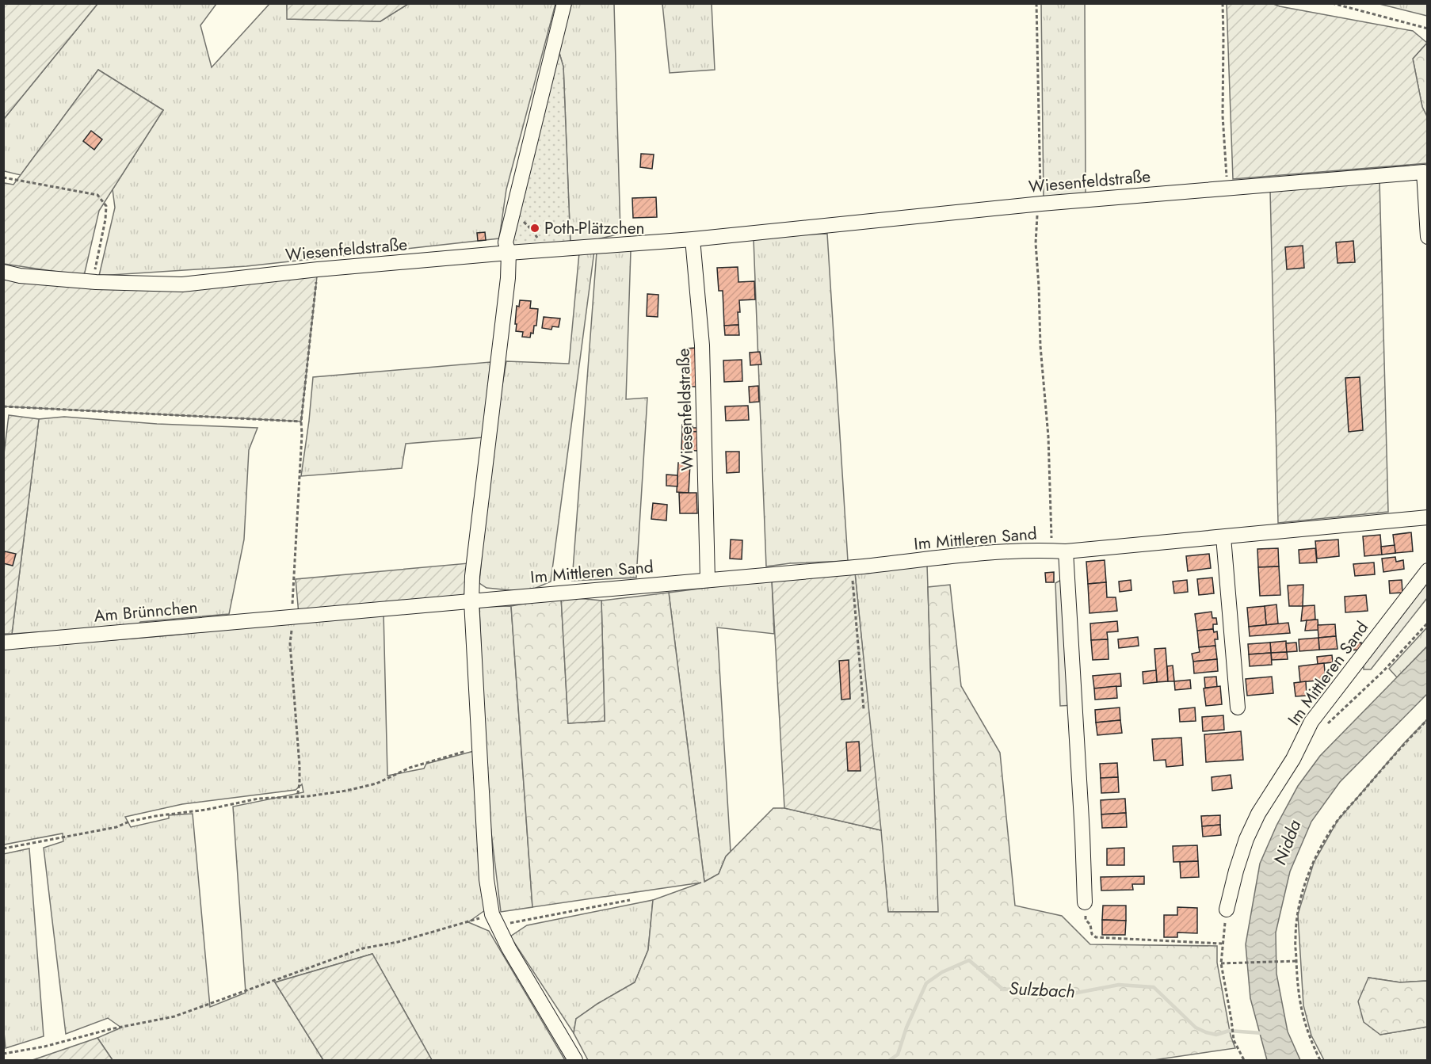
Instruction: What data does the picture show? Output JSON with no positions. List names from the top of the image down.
{
  "streets": {
    "street": ["Wiesenfeldstraße", "Im Mittleren Sand", "Am Brünnchen"]
  },
  "crossings": [
    ["Wiesenfeldstraße", "Im Mittleren Sand"],
    ["Im Mittleren Sand", "Am Brünnchen"]
  ],
  "water": ["Nidda", "Sulzbach"],
  "places": ["Poth-Plätzchen"]
}
